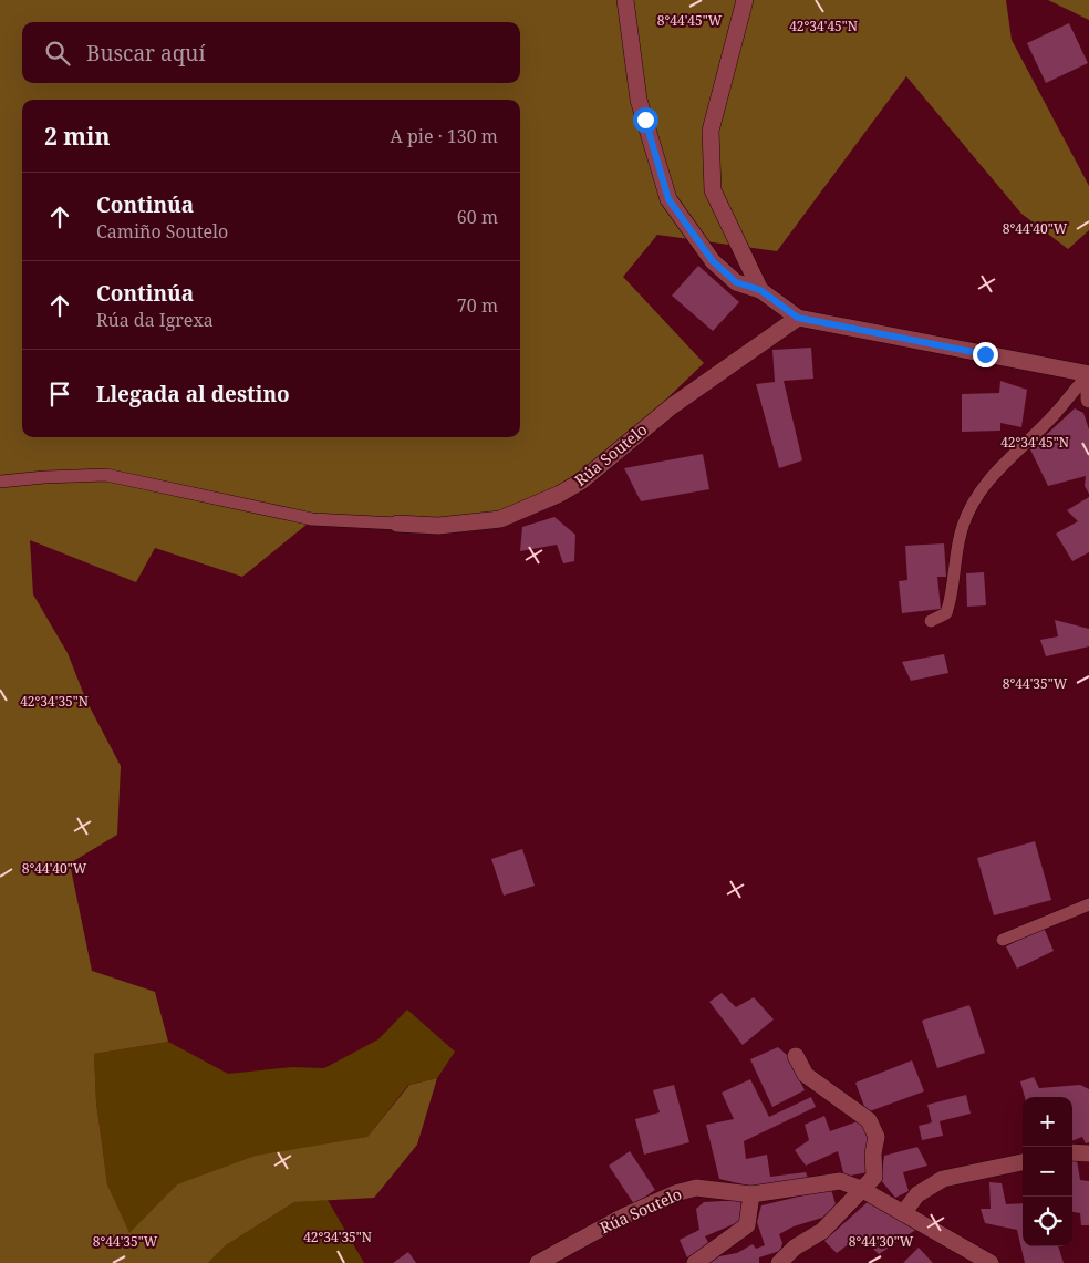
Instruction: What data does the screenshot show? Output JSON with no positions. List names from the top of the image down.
{
  "streets": {
    "street": ["Rúa Soutelo"]
  },
  "page": {
    "search": "Buscar aquí",
    "heading": ["2 min", "A pie · 130 m"],
    "list": [
      ["Continúa", "Camiño Soutelo", "60 m"],
      ["Continúa", "Rúa da Igrexa", "70 m"],
      "Llegada al destino"
    ],
    "map_buttons": ["+", "−"]
  },
  "coordinates": [
    "8°44'45\"W",
    "42°34'45\"N",
    "8°44'40\"W",
    "8°44'35\"W",
    "42°34'35\"N",
    "8°44'30\"W"
  ]
}
